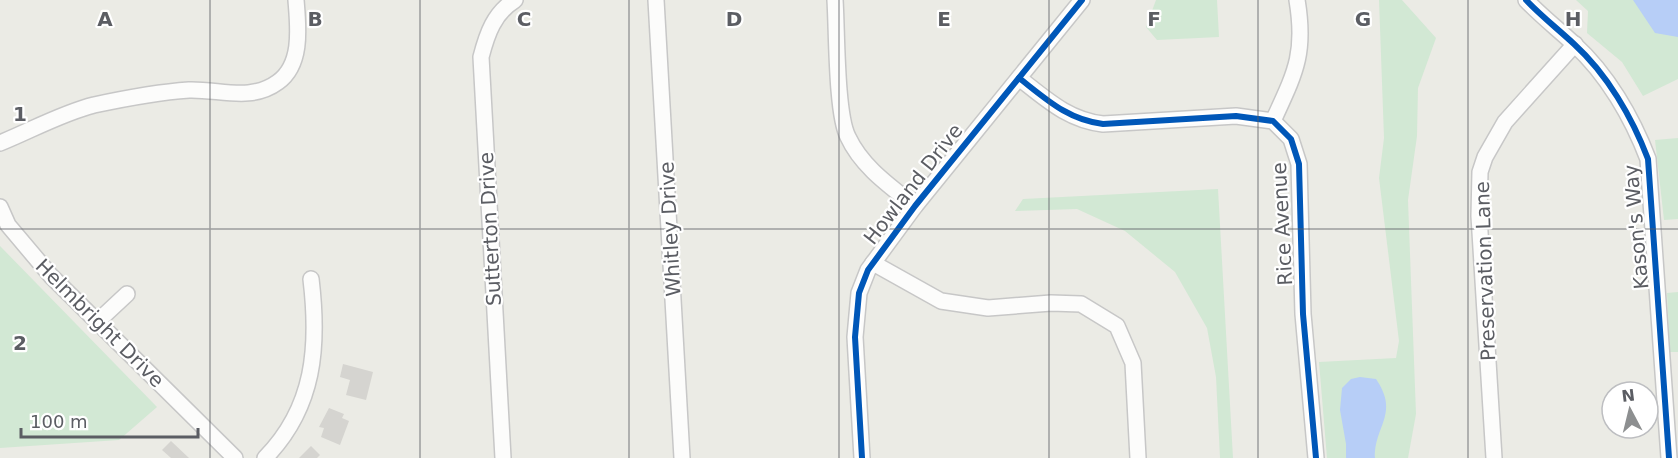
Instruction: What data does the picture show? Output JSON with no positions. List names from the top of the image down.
{
  "streets": {
    "street": [
      "Howland Drive",
      "Rice Avenue",
      "Kason's Way",
      "Sutterton Drive",
      "Whitley Drive",
      "Preservation Lane",
      "Helmbright Drive"
    ]
  },
  "crossings": [
    ["Kason's Way", "Preservation Lane"]
  ],
  "scale_bar": "100 m",
  "north": "top",
  "grid": {
    "columns": [
      "A",
      "B",
      "C",
      "D",
      "E",
      "F",
      "G",
      "H"
    ],
    "rows": ["1", "2"]
  }
}
